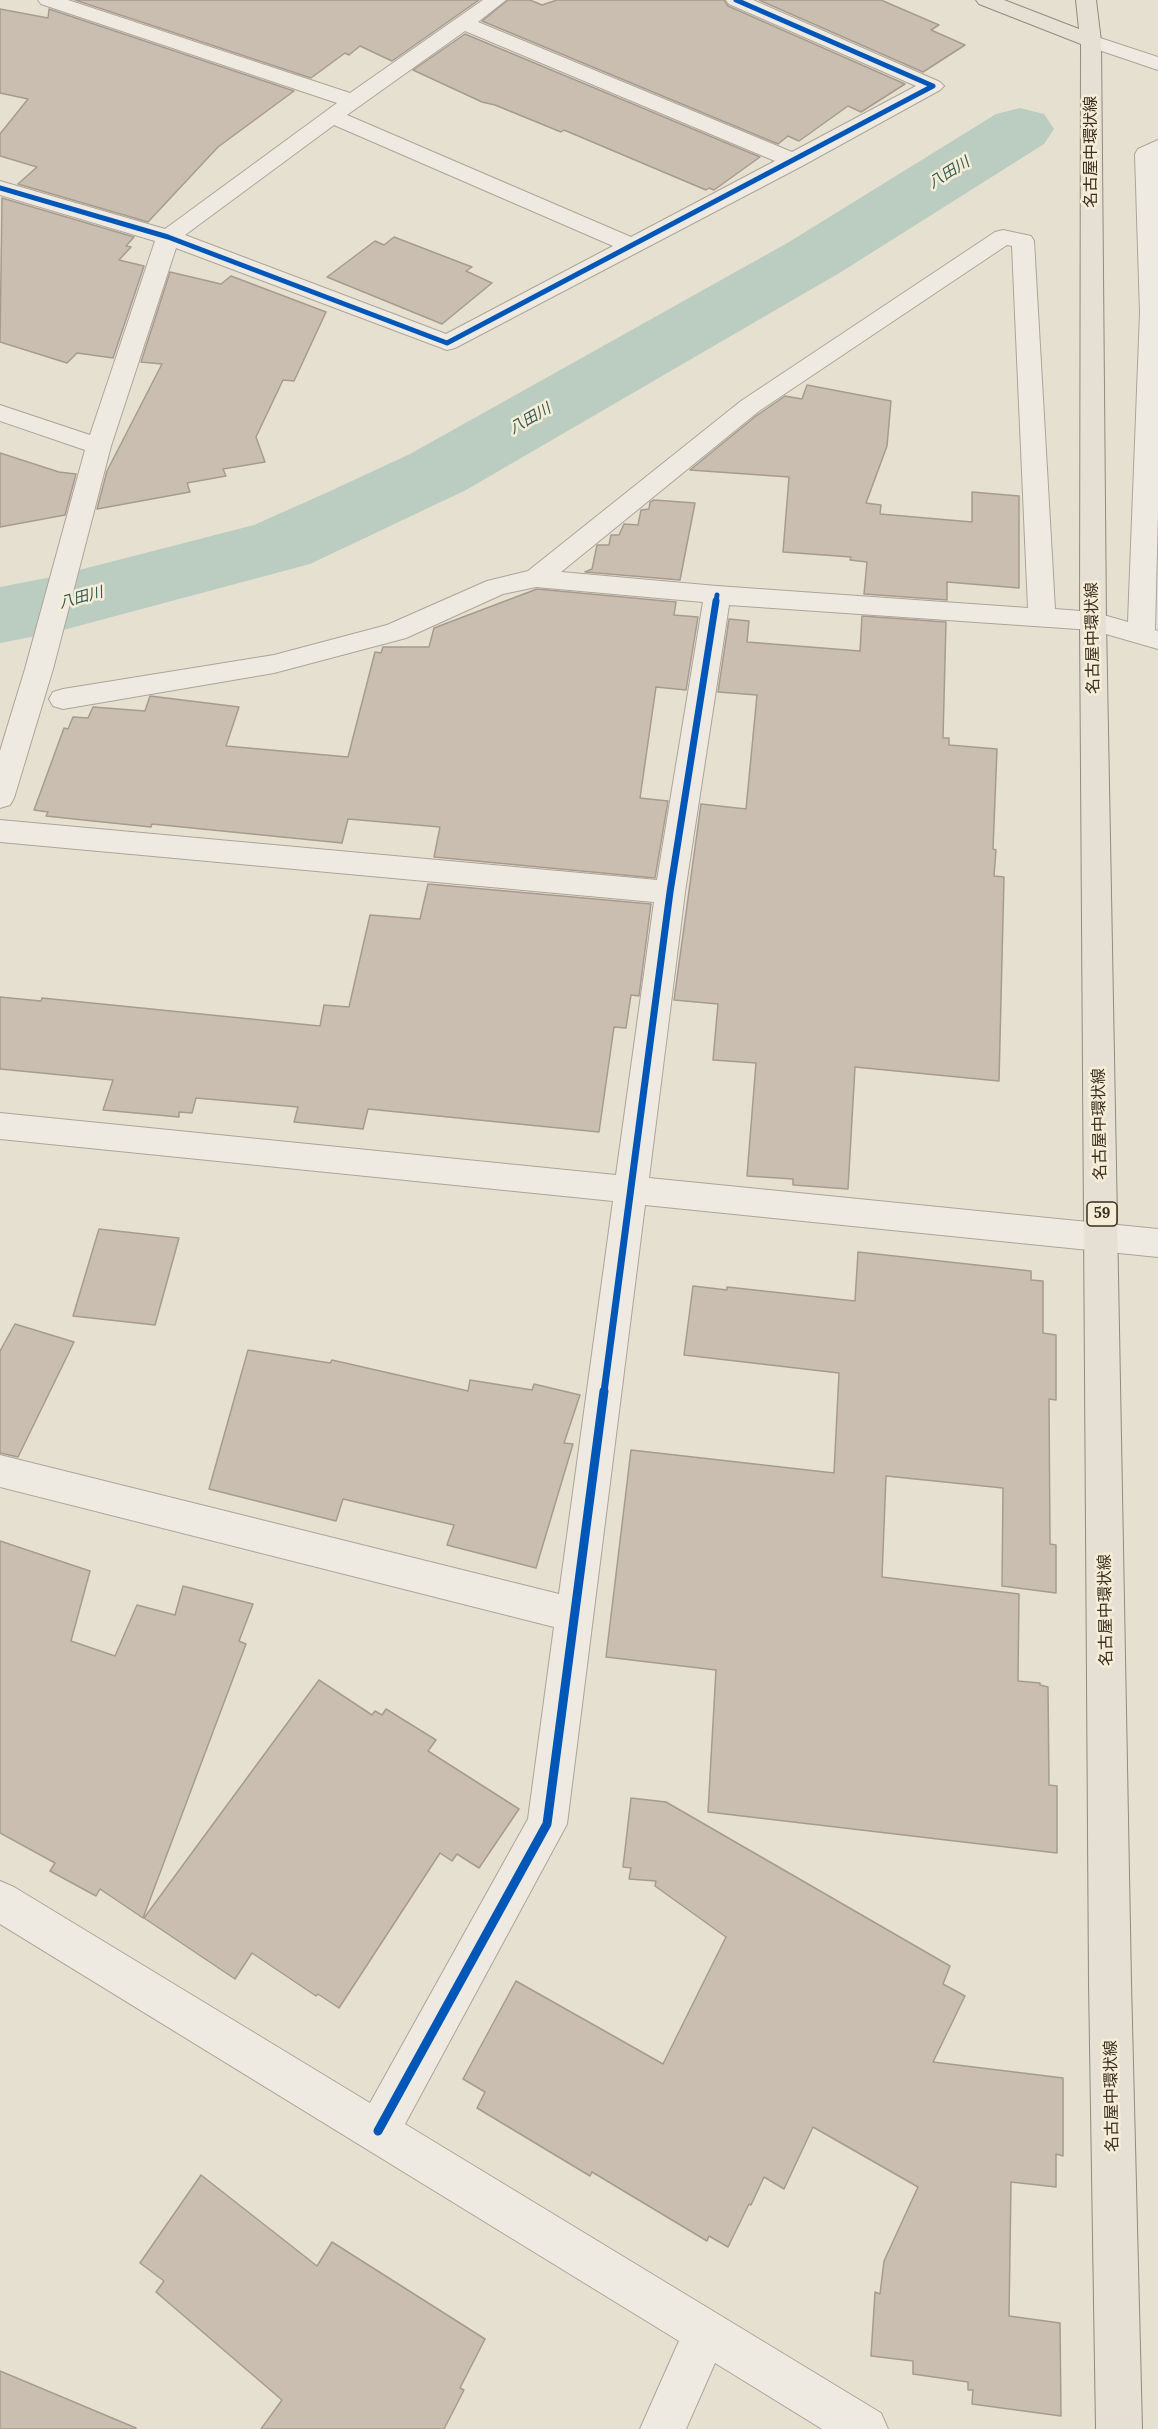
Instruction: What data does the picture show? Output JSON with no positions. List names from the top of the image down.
{
  "streets": {
    "main road": ["名古屋中環状線", "59"]
  },
  "water": ["八田川"]
}
